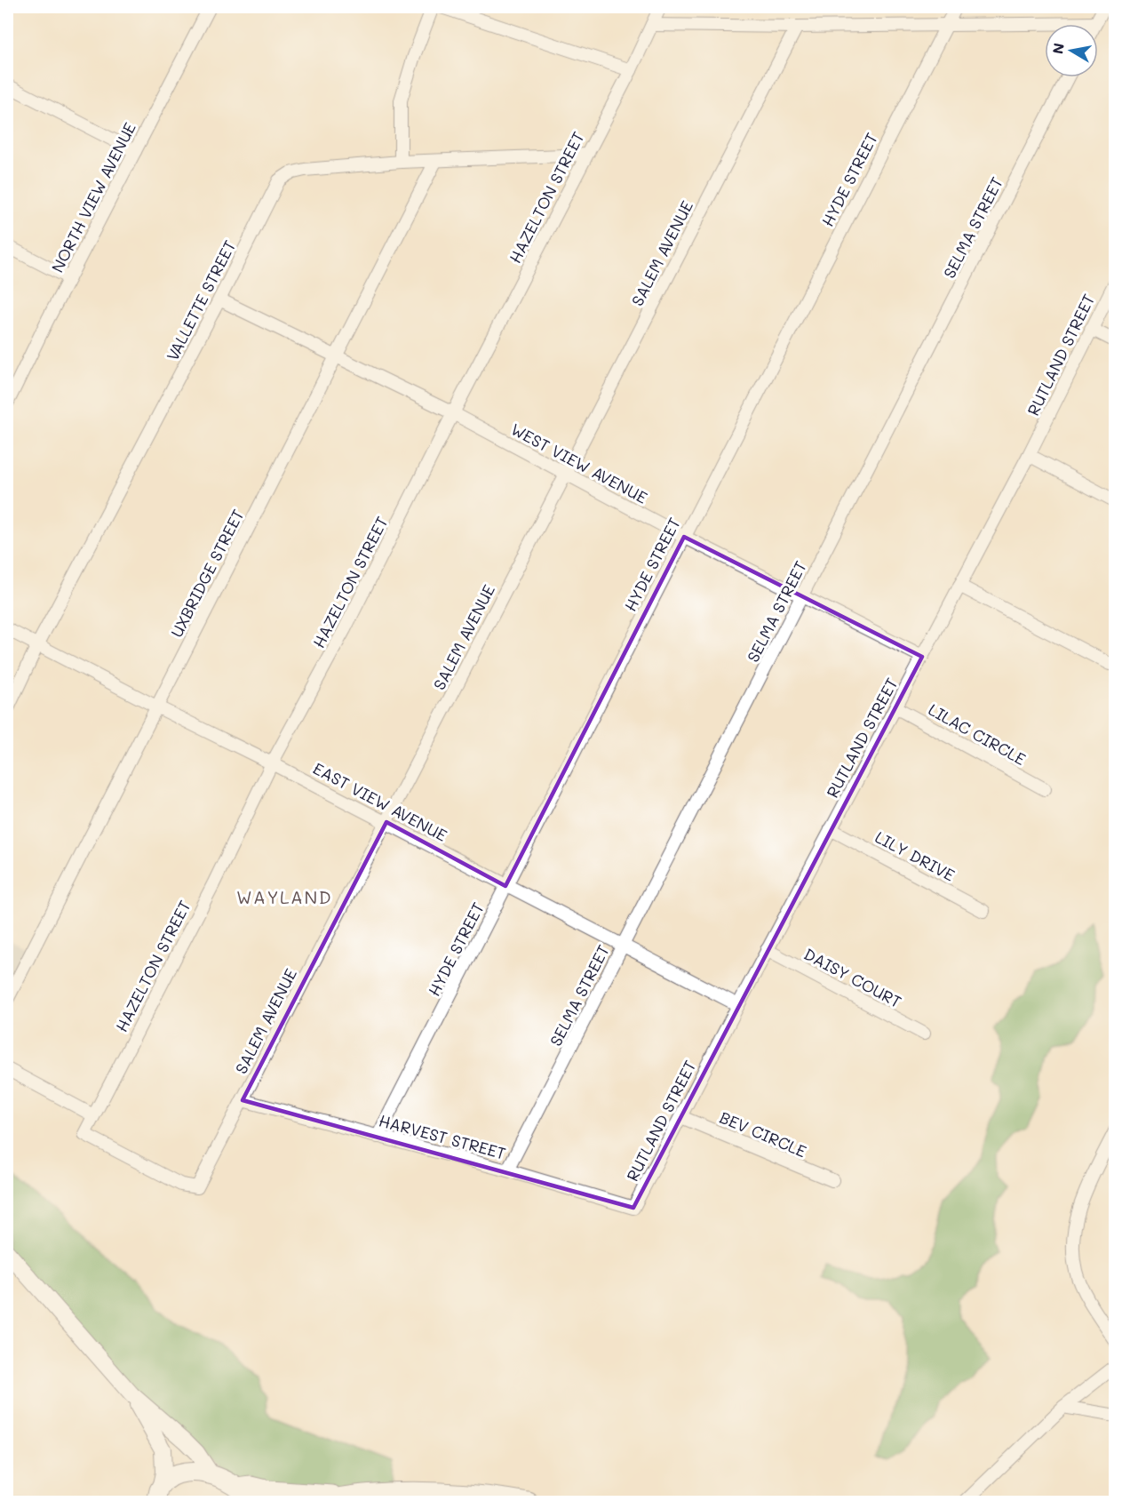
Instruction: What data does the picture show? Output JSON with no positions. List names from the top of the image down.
{
  "streets": {
    "street": [
      "HYDE STREET",
      "NORTH VIEW AVENUE",
      "HAZELTON STREET",
      "SELMA STREET",
      "SALEM AVENUE",
      "VALLETTE STREET",
      "RUTLAND STREET",
      "WEST VIEW AVENUE",
      "UXBRIDGE STREET",
      "LILAC CIRCLE",
      "EAST VIEW AVENUE",
      "LILY DRIVE",
      "DAISY COURT",
      "BEV CIRCLE",
      "HARVEST STREET"
    ]
  },
  "crossings": [
    ["HYDE STREET", "WEST VIEW AVENUE"],
    ["HYDE STREET", "EAST VIEW AVENUE"],
    ["HYDE STREET", "HARVEST STREET"],
    ["HAZELTON STREET", "SALEM AVENUE"],
    ["HAZELTON STREET", "VALLETTE STREET"],
    ["HAZELTON STREET", "WEST VIEW AVENUE"],
    ["HAZELTON STREET", "EAST VIEW AVENUE"],
    ["SELMA STREET", "WEST VIEW AVENUE"],
    ["SELMA STREET", "EAST VIEW AVENUE"],
    ["SELMA STREET", "HARVEST STREET"],
    ["SALEM AVENUE", "WEST VIEW AVENUE"],
    ["SALEM AVENUE", "EAST VIEW AVENUE"],
    ["SALEM AVENUE", "HARVEST STREET"],
    ["VALLETTE STREET", "WEST VIEW AVENUE"],
    ["VALLETTE STREET", "UXBRIDGE STREET"],
    ["VALLETTE STREET", "EAST VIEW AVENUE"],
    ["RUTLAND STREET", "WEST VIEW AVENUE"],
    ["RUTLAND STREET", "LILAC CIRCLE"],
    ["RUTLAND STREET", "EAST VIEW AVENUE"],
    ["RUTLAND STREET", "LILY DRIVE"],
    ["RUTLAND STREET", "DAISY COURT"],
    ["RUTLAND STREET", "BEV CIRCLE"],
    ["RUTLAND STREET", "HARVEST STREET"],
    ["WEST VIEW AVENUE", "UXBRIDGE STREET"],
    ["UXBRIDGE STREET", "EAST VIEW AVENUE"]
  ],
  "districts": ["WAYLAND"],
  "north": "left"
}
